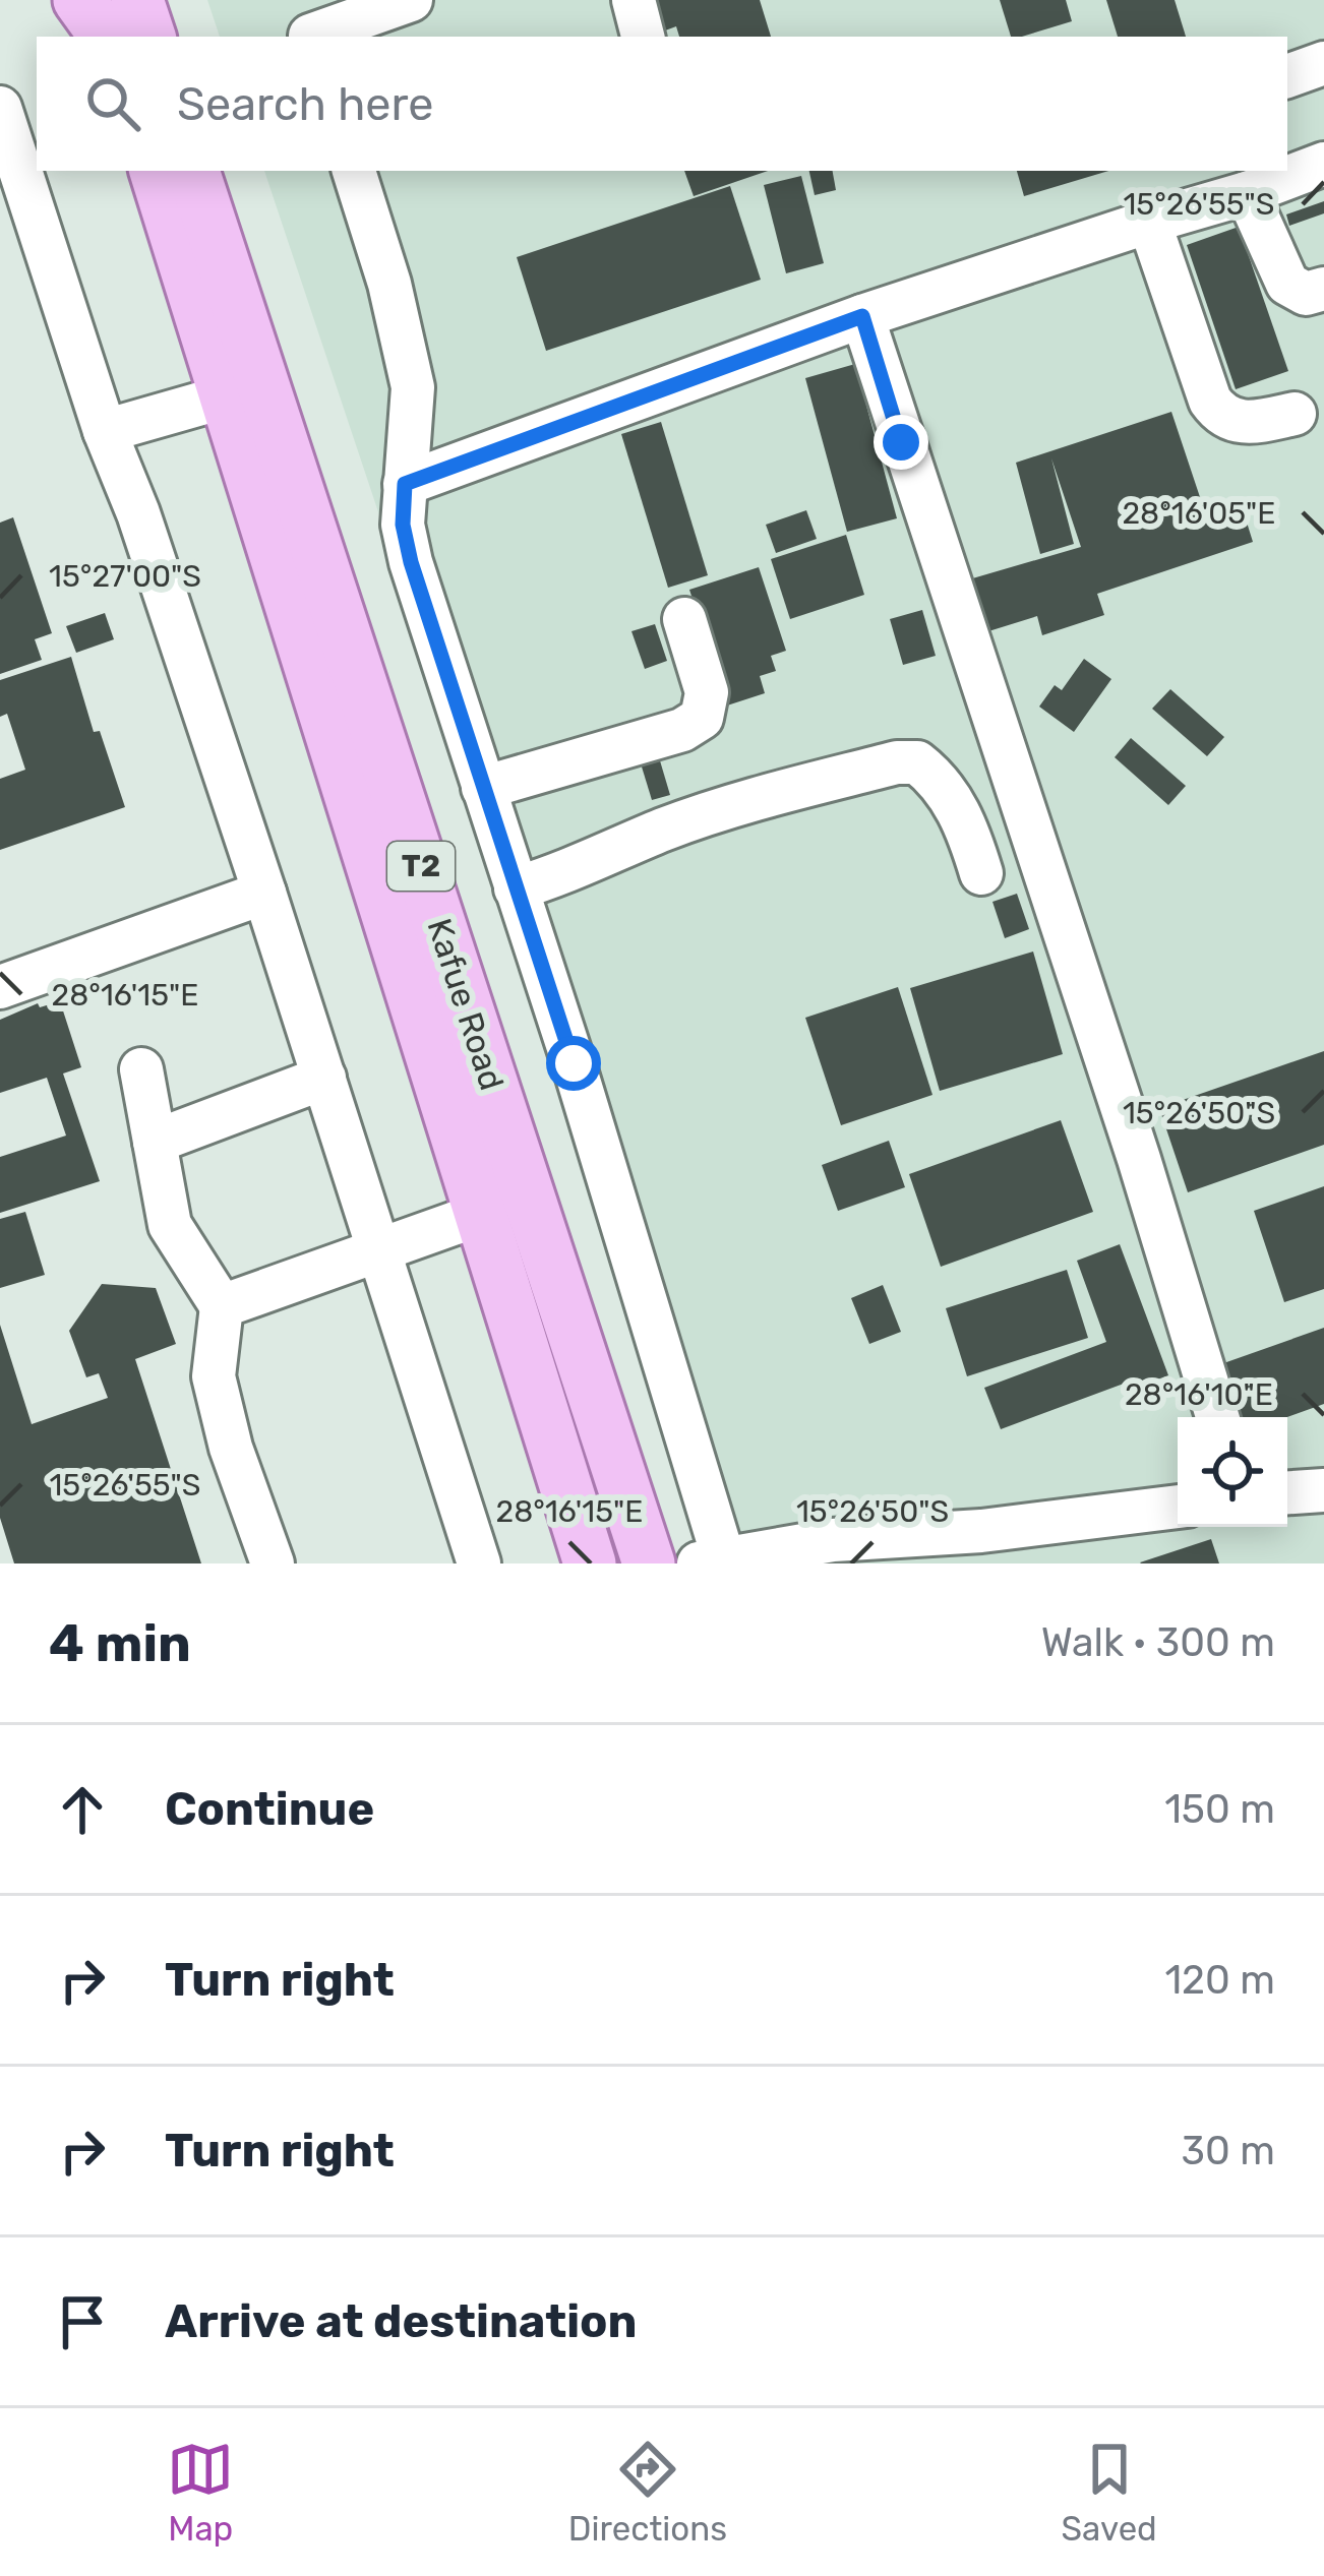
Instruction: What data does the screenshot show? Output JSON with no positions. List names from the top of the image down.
{
  "streets": {
    "main road": ["T2", "Kafue Road"]
  },
  "page": {
    "search": "Search here",
    "heading": ["4 min", "Walk · 300 m"],
    "list": [
      ["Continue", "150 m"],
      ["Turn right", "120 m"],
      ["Turn right", "30 m"],
      "Arrive at destination"
    ],
    "nav": ["Map", "Directions", "Saved"]
  },
  "coordinates": [
    "15°26'55\"S",
    "28°16'05\"E",
    "15°27'00\"S",
    "28°16'15\"E",
    "15°26'50\"S",
    "28°16'10\"E"
  ]
}
